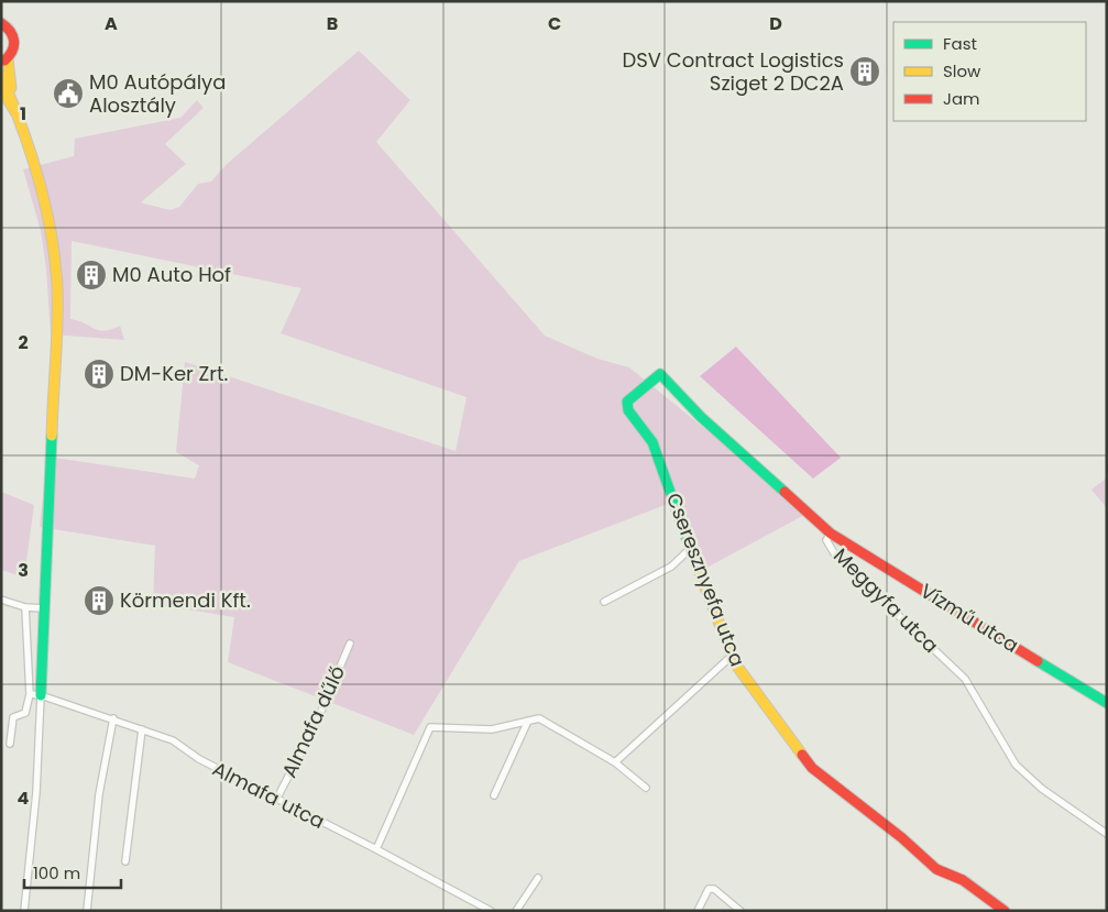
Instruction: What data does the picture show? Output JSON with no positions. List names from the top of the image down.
{
  "streets": {
    "main road": ["Cseresznyefa utca", "Meggyfa utca", "Vízmű utca"],
    "street": ["Almafa dűlő", "Almafa utca"]
  },
  "crossings": [
    ["Cseresznyefa utca", "Meggyfa utca"],
    ["Meggyfa utca", "Vízmű utca"],
    ["Almafa dűlő", "Almafa utca"]
  ],
  "places": {
    "building": [
      "DSV Contract Logistics Sziget 2 DC2A",
      "M0 Auto Hof",
      "DM-Ker Zrt.",
      "Körmendi Kft."
    ],
    "public building": ["M0 Autópálya Alosztály"]
  },
  "legend": ["Fast", "Slow", "Jam"],
  "scale_bar": "100 m",
  "grid": {
    "columns": [
      "A",
      "B",
      "C",
      "D"
    ],
    "rows": [
      "1",
      "2",
      "3",
      "4"
    ]
  }
}
